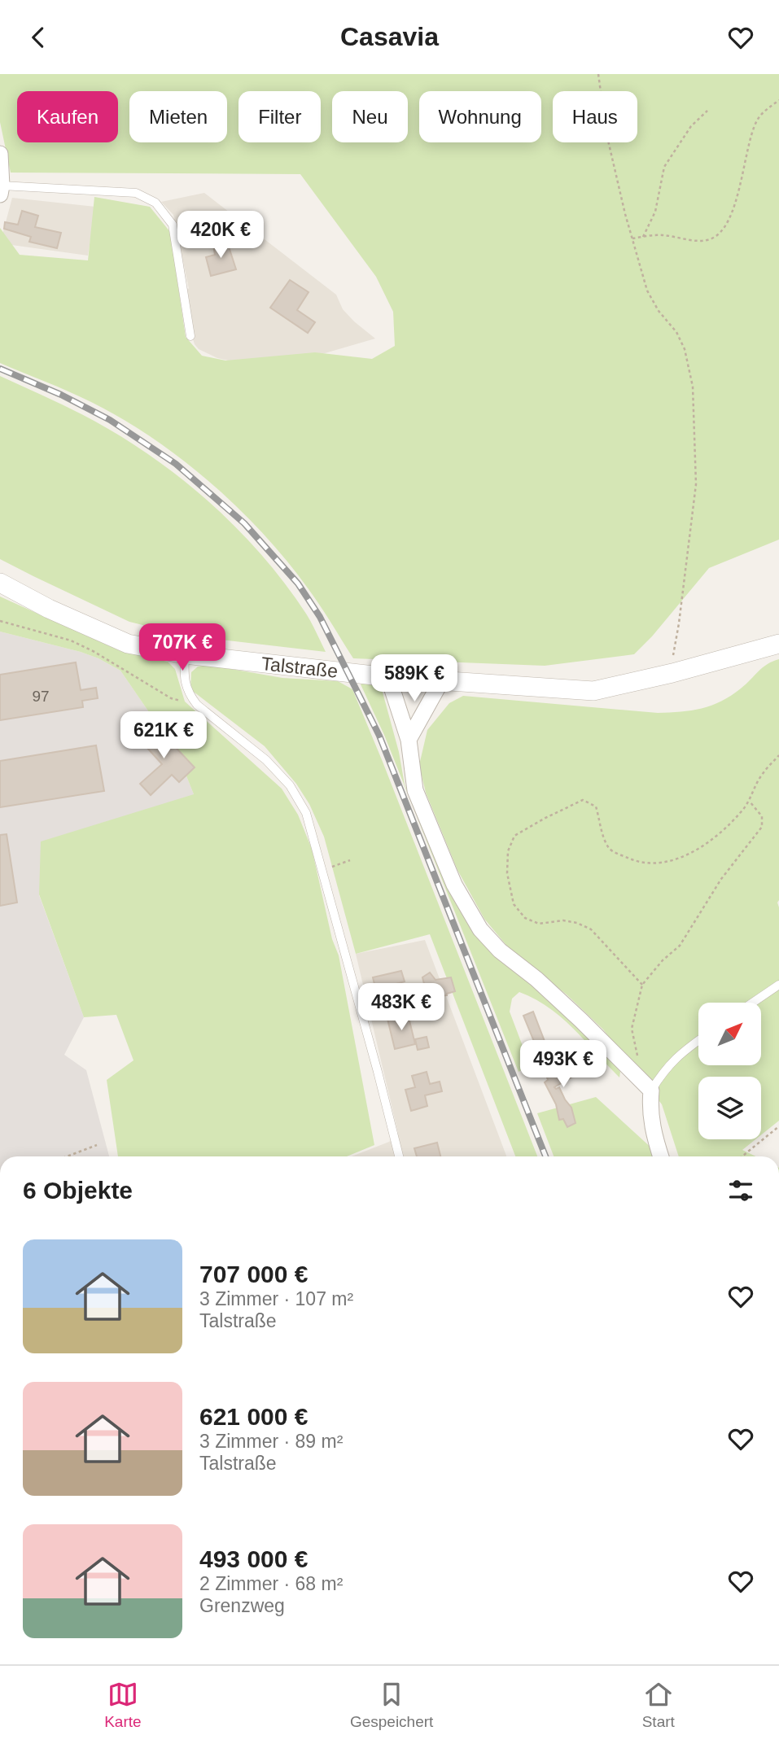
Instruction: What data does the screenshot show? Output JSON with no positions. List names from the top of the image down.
{
  "streets": {
    "street": ["Talstraße"]
  },
  "house_numbers": ["97"],
  "north": "top right",
  "page": {
    "header": "Casavia",
    "chip": [
      "Kaufen",
      "Mieten",
      "Filter",
      "Neu",
      "Wohnung",
      "Haus"
    ],
    "price": [
      "420K €",
      "707K €",
      "589K €",
      "621K €",
      "483K €",
      "493K €"
    ],
    "heading": "6 Objekte",
    "list": [
      {
        "name": "707 000 €",
        "note": "3 Zimmer · 107 m² · Talstraße"
      },
      {
        "name": "621 000 €",
        "note": "3 Zimmer · 89 m² · Talstraße"
      },
      {
        "name": "493 000 €",
        "note": "2 Zimmer · 68 m² · Grenzweg"
      }
    ],
    "tabs": ["Karte", "Gespeichert", "Start"]
  }
}
